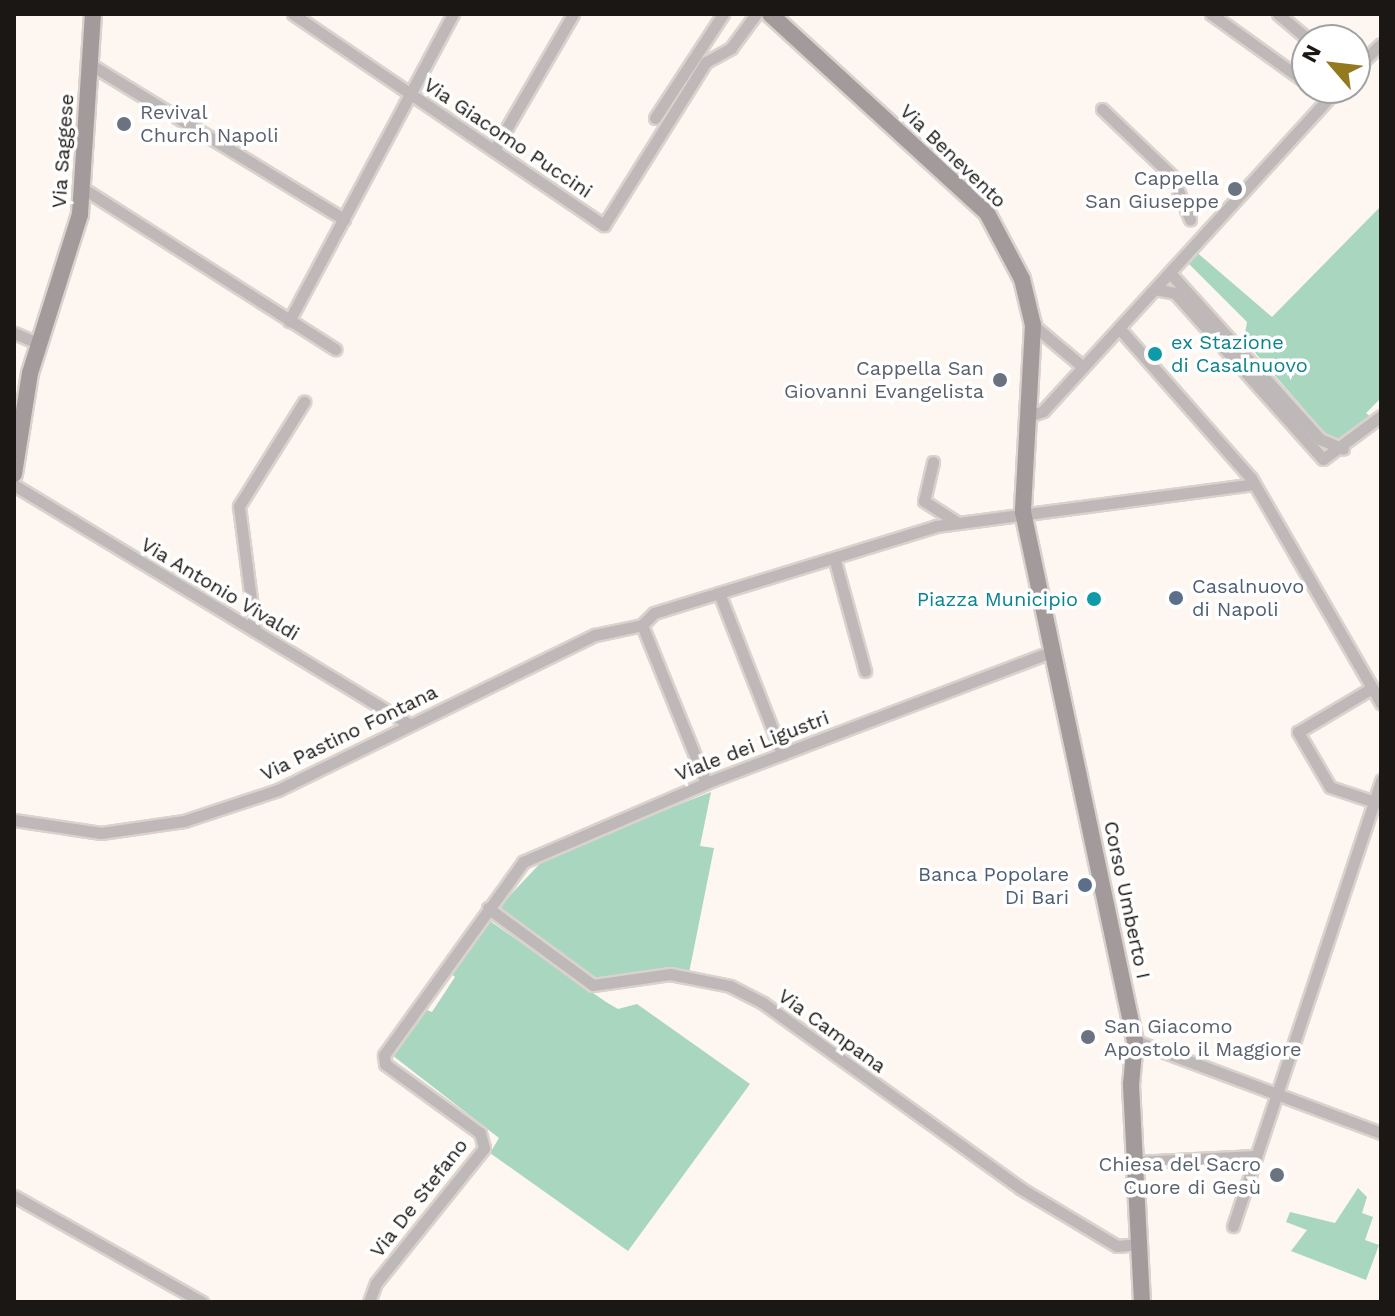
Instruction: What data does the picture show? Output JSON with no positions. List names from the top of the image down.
{
  "streets": {
    "main road": ["Via Saggese", "Via Benevento", "Corso Umberto I"],
    "street": [
      "Via Giacomo Puccini",
      "Via Antonio Vivaldi",
      "Via Pastino Fontana",
      "Viale dei Ligustri",
      "Via Campana",
      "Via De Stefano"
    ]
  },
  "crossings": [
    ["Via Benevento", "Via Pastino Fontana"],
    ["Via Benevento", "Corso Umberto I"],
    ["Via Antonio Vivaldi", "Via Pastino Fontana"],
    ["Via Pastino Fontana", "Corso Umberto I"],
    ["Viale dei Ligustri", "Corso Umberto I"],
    ["Viale dei Ligustri", "Via Campana"],
    ["Viale dei Ligustri", "Via De Stefano"],
    ["Corso Umberto I", "Via Campana"],
    ["Via Campana", "Via De Stefano"]
  ],
  "places": [
    "Revival Church Napoli",
    "Cappella San Giuseppe",
    "ex Stazione di Casalnuovo",
    "Cappella San Giovanni Evangelista",
    "Casalnuovo di Napoli",
    "Piazza Municipio",
    "Banca Popolare Di Bari",
    "San Giacomo Apostolo il Maggiore",
    "Chiesa del Sacro Cuore di Gesù"
  ],
  "north": "top left"
}
